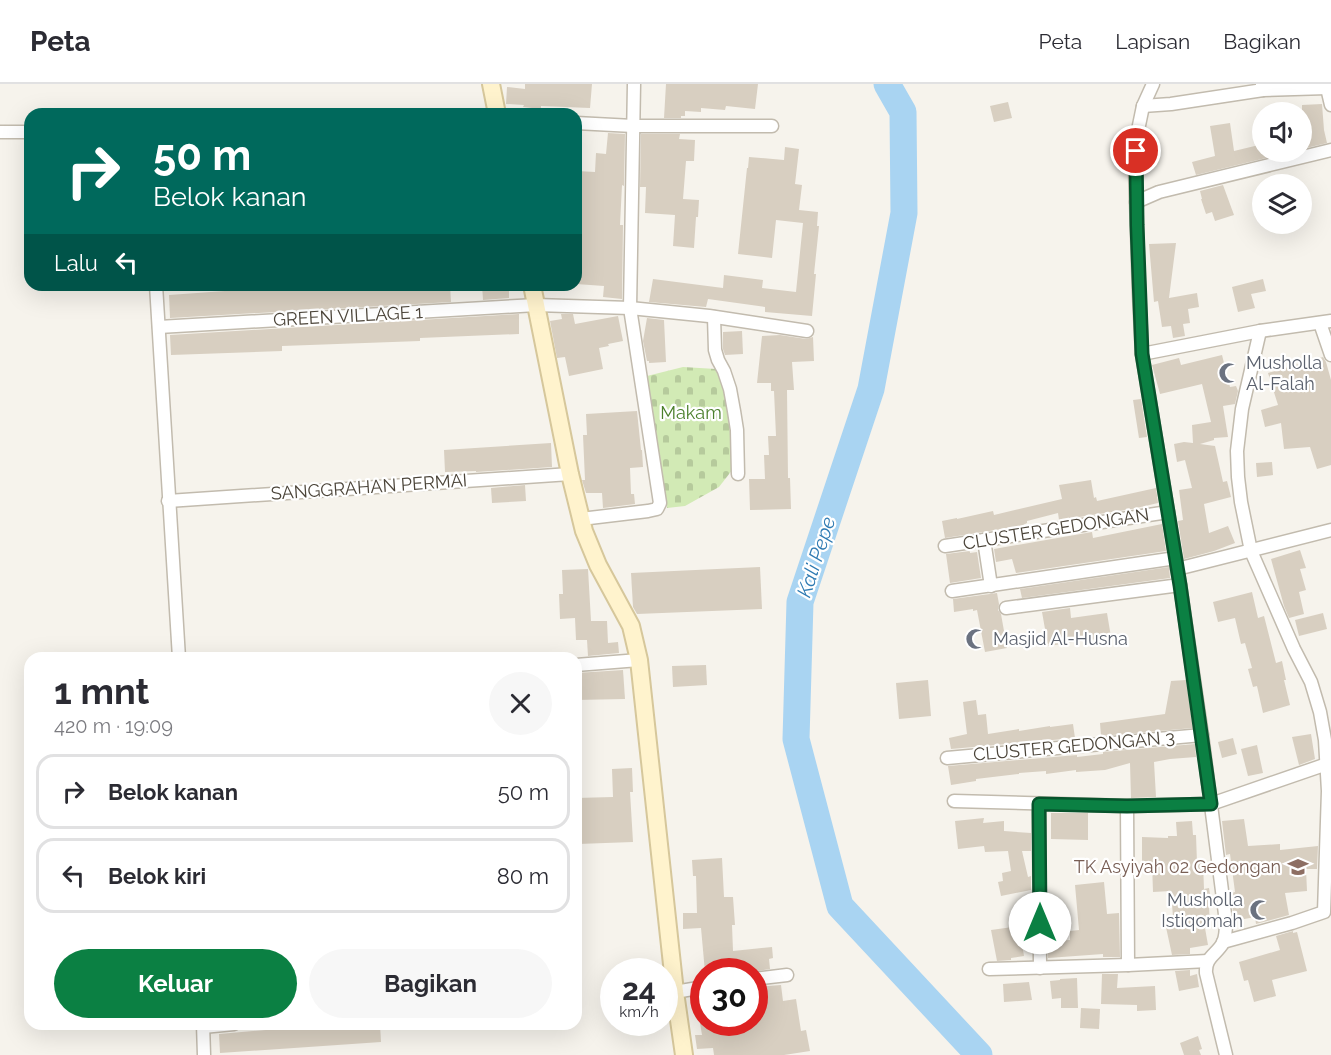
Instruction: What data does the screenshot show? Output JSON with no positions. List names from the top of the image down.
{
  "streets": {
    "street": [
      "GREEN VILLAGE 1",
      "SANGGRAHAN PERMAI",
      "CLUSTER GEDONGAN",
      "CLUSTER GEDONGAN 3"
    ]
  },
  "water": ["Kali Pepe"],
  "parks": ["Makam"],
  "places": {
    "mosque": ["Musholla Al-Falah", "Masjid Al-Husna", "Musholla Istiqomah"],
    "school or university": ["TK Asyiyah 02 Gedongan"]
  },
  "page": {
    "header": "Peta",
    "nav": ["Peta", "Lapisan", "Bagikan"],
    "turn": ["50 m", "Belok kanan"],
    "then": "Lalu",
    "heading": ["1 mnt", "420 m · 19:09"],
    "list": [
      {
        "name": "Belok kanan",
        "value": "50 m"
      },
      {
        "name": "Belok kiri",
        "value": "80 m"
      }
    ],
    "buttons": ["Keluar", "Bagikan"],
    "speed": "24 km/h",
    "limit": "30"
  }
}
